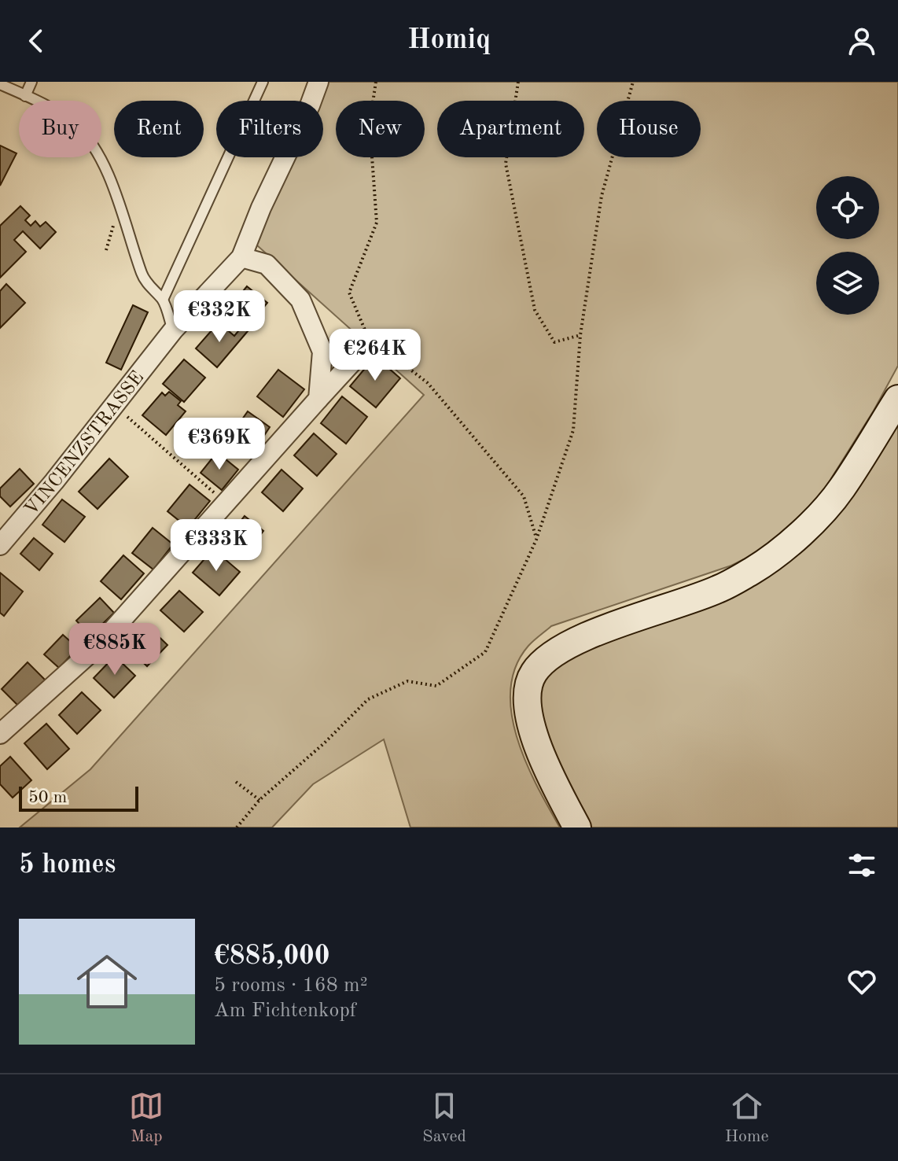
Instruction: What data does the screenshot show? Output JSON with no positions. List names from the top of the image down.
{
  "streets": {
    "street": ["VINCENZSTRASSE"]
  },
  "scale_bar": "50 m",
  "page": {
    "header": "Homiq",
    "chip": [
      "Buy",
      "Rent",
      "Filters",
      "New",
      "Apartment",
      "House"
    ],
    "price": [
      "€332K",
      "€264K",
      "€369K",
      "€333K",
      "€885K"
    ],
    "scale": "50 m",
    "heading": "5 homes",
    "list": [
      {
        "name": "€885,000",
        "note": "5 rooms · 168 m² · Am Fichtenkopf"
      }
    ],
    "tabs": ["Map", "Saved", "Home"]
  }
}
